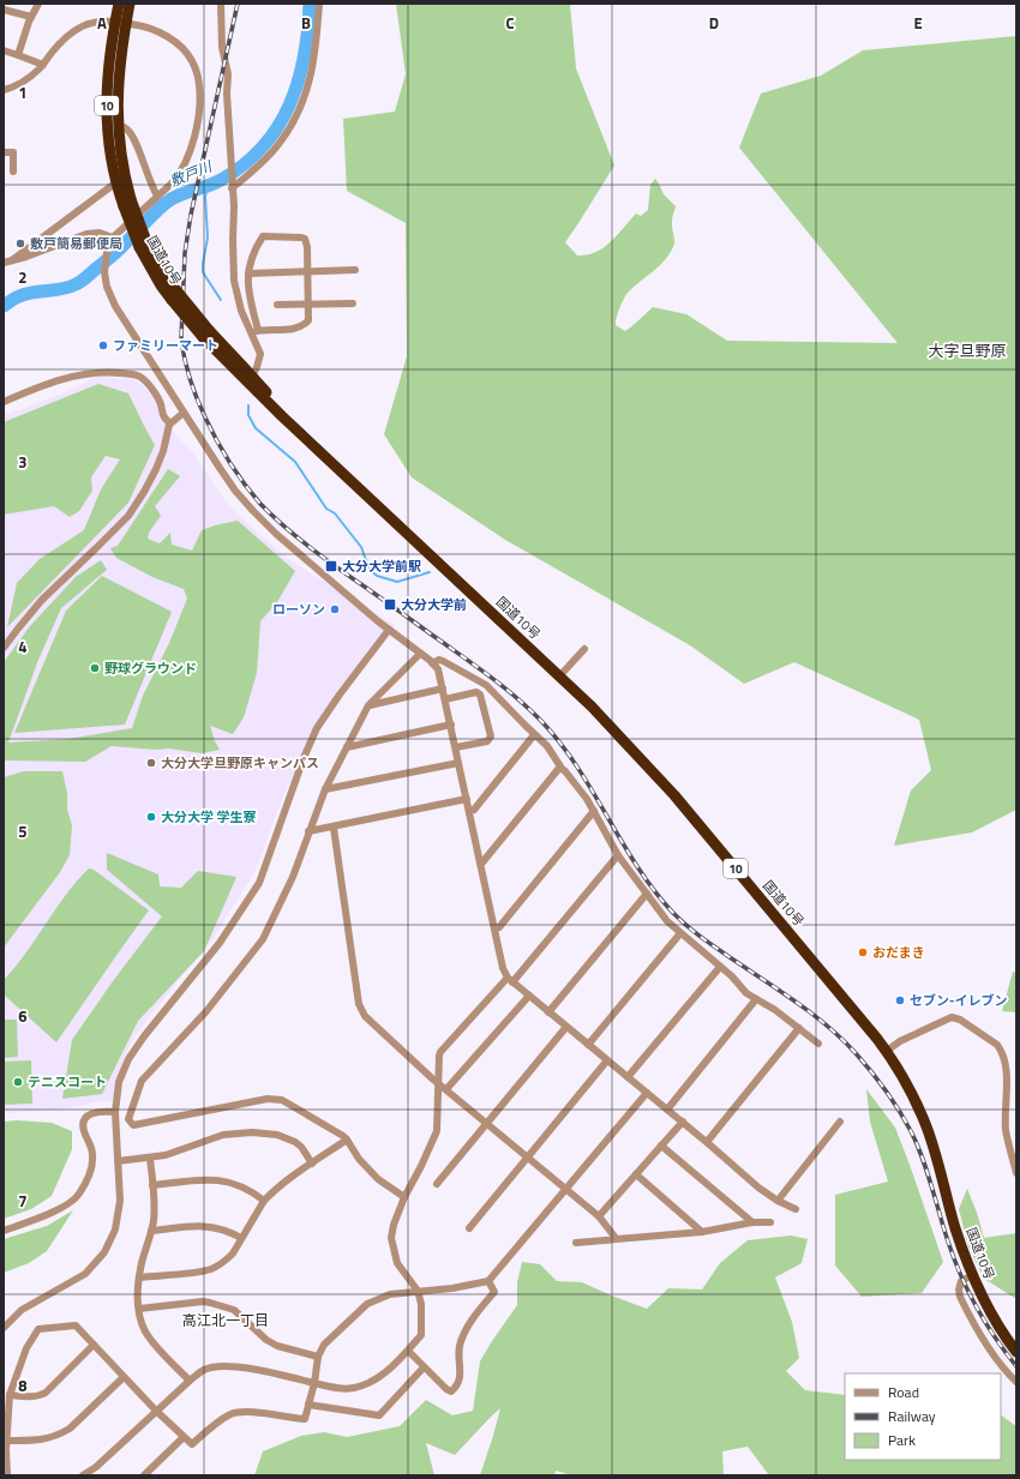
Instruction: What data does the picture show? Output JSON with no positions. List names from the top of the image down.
{
  "streets": {
    "highway": ["10", "国道10号"]
  },
  "districts": ["大字旦野原", "高江北一丁目"],
  "water": ["敷戸川"],
  "places": {
    "other": [
      "敷戸簡易郵便局",
      "ファミリーマート",
      "ローソン",
      "野球グラウンド",
      "大分大学旦野原キャンパス",
      "大分大学 学生寮",
      "おだまき",
      "セブン-イレブン",
      "テニスコート"
    ],
    "transit": ["大分大学前駅", "大分大学前"]
  },
  "legend": ["Road", "Railway", "Park"],
  "grid": {
    "columns": [
      "A",
      "B",
      "C",
      "D",
      "E"
    ],
    "rows": [
      "1",
      "2",
      "3",
      "4",
      "5",
      "6",
      "7",
      "8"
    ]
  }
}
